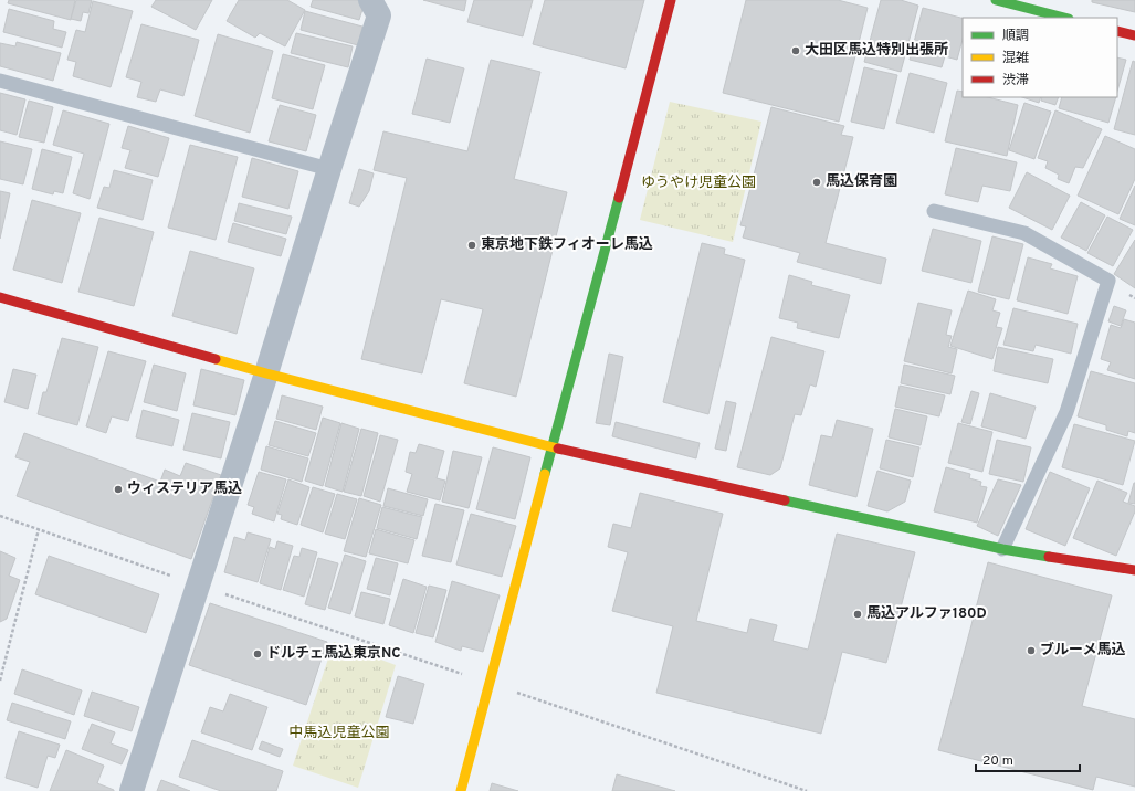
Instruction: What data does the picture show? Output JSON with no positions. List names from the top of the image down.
{
  "parks": ["ゆうやけ児童公園", "中馬込児童公園"],
  "places": [
    "大田区馬込特別出張所",
    "馬込保育園",
    "東京地下鉄フィオーレ馬込",
    "ウィステリア馬込",
    "馬込アルファ180D",
    "ブルーメ馬込",
    "ドルチェ馬込東京NC"
  ],
  "legend": ["順調", "混雑", "渋滞"],
  "scale_bar": "20 m"
}
